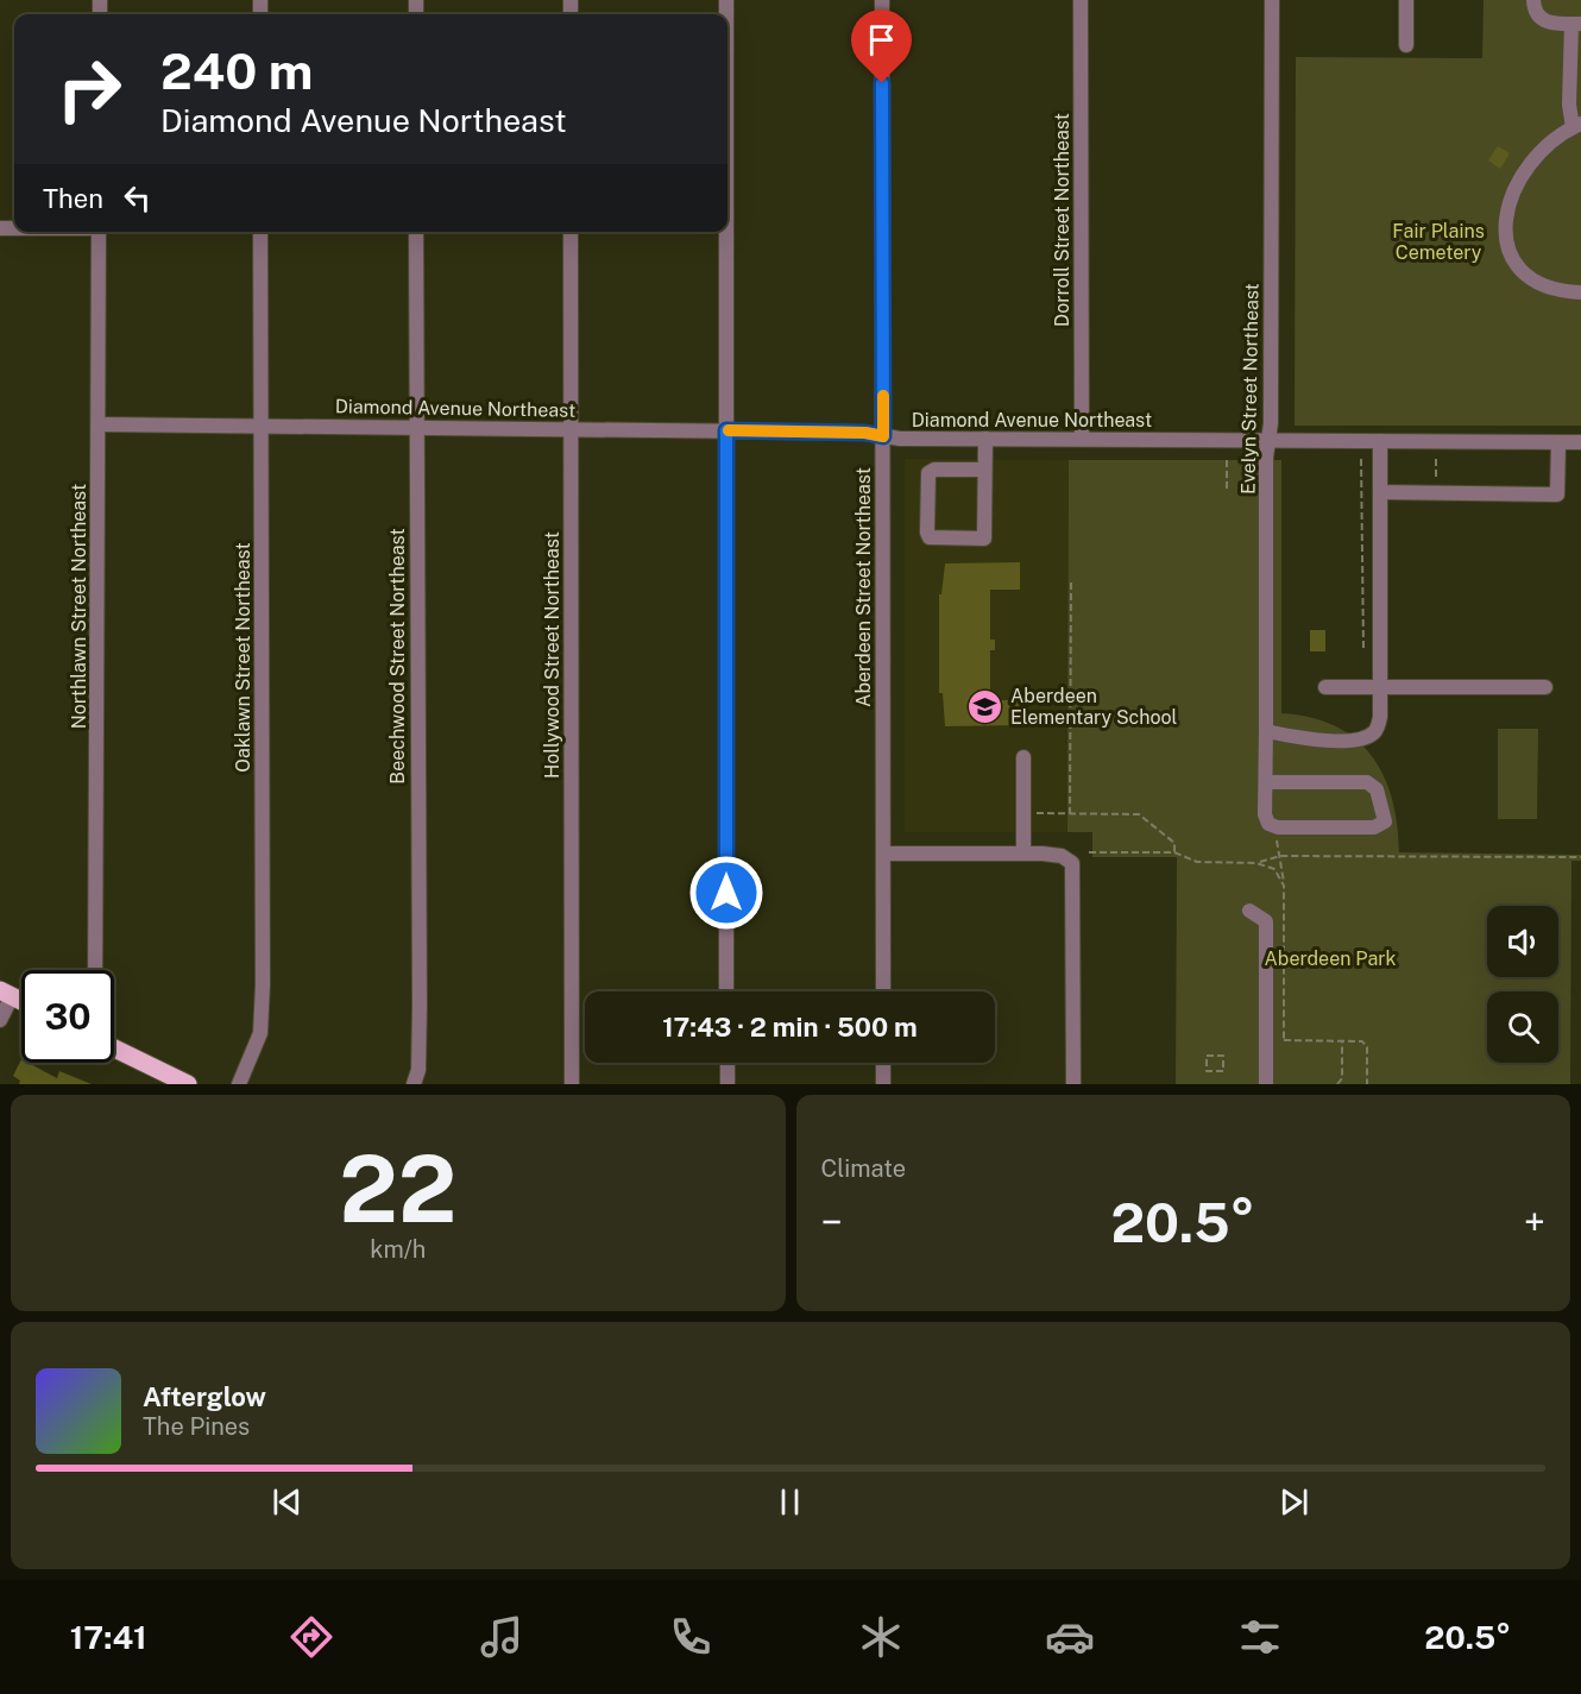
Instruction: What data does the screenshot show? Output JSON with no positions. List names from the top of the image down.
{
  "streets": {
    "street": [
      "Dorroll Street Northeast",
      "Evelyn Street Northeast",
      "Diamond Avenue Northeast",
      "Aberdeen Street Northeast",
      "Northlawn Street Northeast",
      "Hollywood Street Northeast",
      "Beechwood Street Northeast",
      "Oaklawn Street Northeast"
    ]
  },
  "crossings": [
    ["Dorroll Street Northeast", "Diamond Avenue Northeast"],
    ["Evelyn Street Northeast", "Diamond Avenue Northeast"],
    ["Diamond Avenue Northeast", "Aberdeen Street Northeast"],
    ["Diamond Avenue Northeast", "Northlawn Street Northeast"],
    ["Diamond Avenue Northeast", "Hollywood Street Northeast"],
    ["Diamond Avenue Northeast", "Beechwood Street Northeast"],
    ["Diamond Avenue Northeast", "Oaklawn Street Northeast"]
  ],
  "parks": ["Fair Plains Cemetery", "Aberdeen Park"],
  "places": {
    "school or university": ["Aberdeen Elementary School"]
  },
  "page": {
    "turn": ["240 m", "Diamond Avenue Northeast"],
    "then": "Then",
    "limit": "30",
    "trip": "17:43 · 2 min · 500 m",
    "tile": [
      ["22", "km/h"],
      "Climate"
    ],
    "heat": ["−", "20.5°", "+"],
    "song": ["Afterglow", "The Pines"],
    "tabs": ["17:41", "20.5°"]
  }
}
